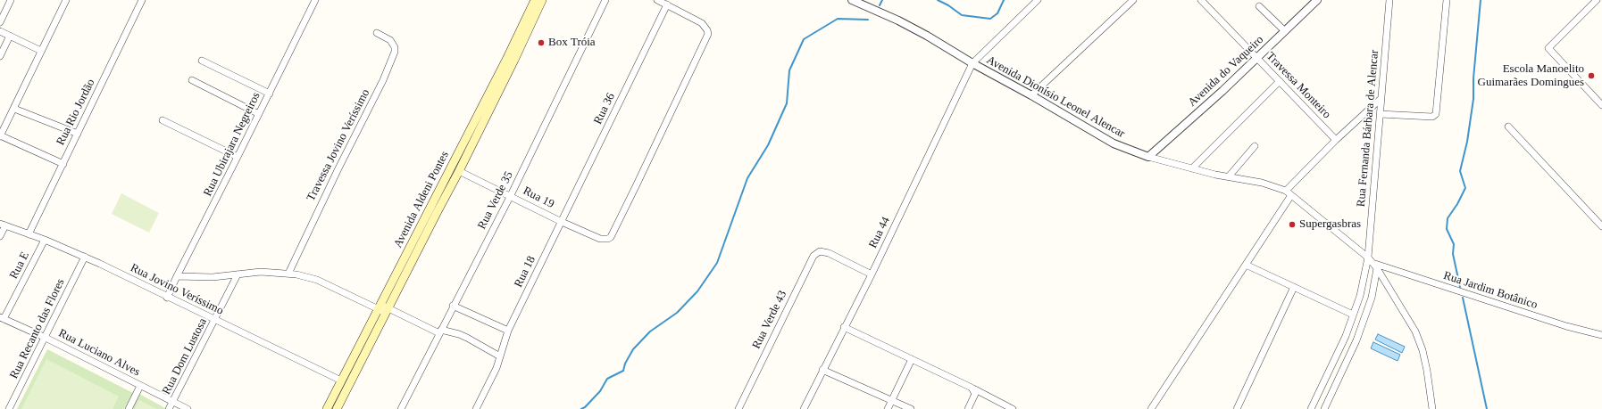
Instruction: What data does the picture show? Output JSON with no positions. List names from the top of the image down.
{
  "streets": {
    "main road": ["Avenida Aldeni Pontes"],
    "street": [
      "Avenida do Vaqueiro",
      "Travessa Monteiro",
      "Avenida Dionísio Leonel Alencar",
      "Rua 36",
      "Rua Rio Jordão",
      "Rua Fernanda Bárbara de Alencar",
      "Rua Ubirajara Negreiros",
      "Travessa Jovino Veríssimo",
      "Rua 19",
      "Rua Verde 35",
      "Rua 44",
      "Rua E",
      "Rua 18",
      "Rua Jovino Veríssimo",
      "Rua Jardim Botânico",
      "Rua Verde 43",
      "Rua Recanto das Flores",
      "Rua Luciano Alves",
      "Rua Dom Lustosa"
    ]
  },
  "crossings": [
    ["Avenida do Vaqueiro", "Travessa Monteiro"],
    ["Avenida do Vaqueiro", "Avenida Dionísio Leonel Alencar"],
    ["Avenida Dionísio Leonel Alencar", "Rua Fernanda Bárbara de Alencar"],
    ["Avenida Dionísio Leonel Alencar", "Rua 44"],
    ["Avenida Dionísio Leonel Alencar", "Rua Jardim Botânico"],
    ["Rua 36", "Rua 19"],
    ["Rua 36", "Rua 18"],
    ["Rua Rio Jordão", "Rua Jovino Veríssimo"],
    ["Rua Fernanda Bárbara de Alencar", "Rua Jardim Botânico"],
    ["Rua Ubirajara Negreiros", "Rua Jovino Veríssimo"],
    ["Rua 19", "Avenida Aldeni Pontes"],
    ["Rua 19", "Rua Verde 35"],
    ["Rua 19", "Rua 18"],
    ["Avenida Aldeni Pontes", "Rua Jovino Veríssimo"],
    ["Rua 44", "Rua Verde 43"],
    ["Rua E", "Rua Jovino Veríssimo"],
    ["Rua E", "Rua Luciano Alves"],
    ["Rua Jovino Veríssimo", "Rua Recanto das Flores"],
    ["Rua Jovino Veríssimo", "Rua Dom Lustosa"],
    ["Rua Recanto das Flores", "Rua Luciano Alves"],
    ["Rua Luciano Alves", "Rua Dom Lustosa"]
  ],
  "places": ["Box Tróia", "Escola Manoelito Guimarães Domingues", "Supergasbras"]
}
